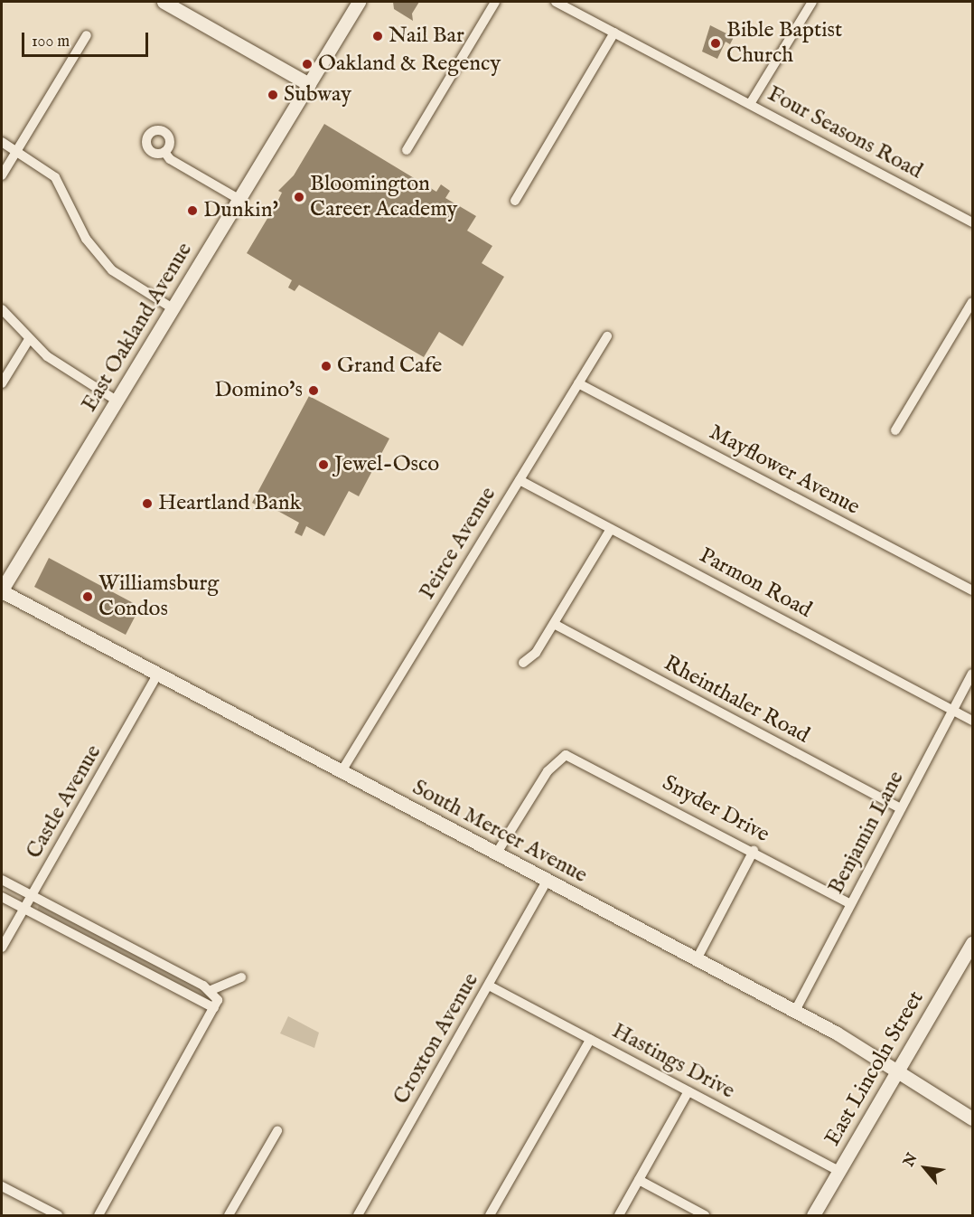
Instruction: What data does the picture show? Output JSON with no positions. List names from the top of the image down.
{
  "streets": {
    "main road": ["East Oakland Avenue", "South Mercer Avenue", "East Lincoln Street"],
    "street": [
      "Four Seasons Road",
      "Mayflower Avenue",
      "Peirce Avenue",
      "Parmon Road",
      "Rheinthaler Road",
      "Castle Avenue",
      "Snyder Drive",
      "Benjamin Lane",
      "Croxton Avenue",
      "Hastings Drive"
    ]
  },
  "crossings": [
    ["East Oakland Avenue", "South Mercer Avenue"],
    ["Mayflower Avenue", "Peirce Avenue"],
    ["Peirce Avenue", "Parmon Road"],
    ["Peirce Avenue", "South Mercer Avenue"],
    ["Parmon Road", "Benjamin Lane"],
    ["Rheinthaler Road", "Benjamin Lane"],
    ["Castle Avenue", "South Mercer Avenue"],
    ["Snyder Drive", "South Mercer Avenue"],
    ["Snyder Drive", "Benjamin Lane"],
    ["South Mercer Avenue", "Benjamin Lane"],
    ["South Mercer Avenue", "Croxton Avenue"],
    ["South Mercer Avenue", "East Lincoln Street"],
    ["Croxton Avenue", "Hastings Drive"],
    ["Hastings Drive", "East Lincoln Street"]
  ],
  "places": [
    "Nail Bar",
    "Bible Baptist Church",
    "Oakland & Regency",
    "Subway",
    "Bloomington Career Academy",
    "Dunkin'",
    "Grand Cafe",
    "Domino's",
    "Jewel-Osco",
    "Heartland Bank",
    "Williamsburg Condos"
  ],
  "scale_bar": "100 m",
  "north": "top left"
}
